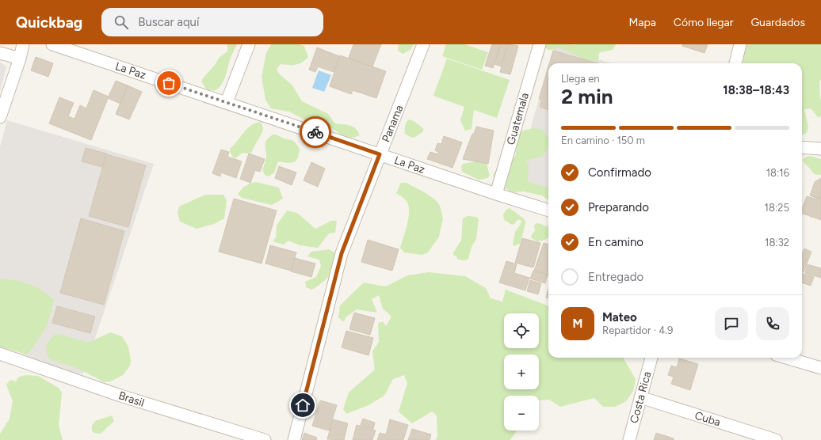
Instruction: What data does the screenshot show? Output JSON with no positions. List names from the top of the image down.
{
  "streets": {
    "street": [
      "La Paz",
      "Guatemala",
      "Panama",
      "Costa Rica",
      "Brasil",
      "Cuba"
    ]
  },
  "crossings": [
    ["La Paz", "Guatemala"],
    ["La Paz", "Panama"],
    ["Costa Rica", "Cuba"]
  ],
  "page": {
    "header": "Quickbag",
    "search": "Buscar aquí",
    "nav": ["Mapa", "Cómo llegar", "Guardados"],
    "heading": ["2 min", "Llega en", "18:38–18:43"],
    "panel": ["Mateo", "Repartidor · 4.9"],
    "bar": "En camino · 150 m",
    "list": [
      ["Confirmado", "18:16"],
      ["Preparando", "18:25"],
      ["En camino", "18:32"],
      "Entregado"
    ],
    "round": "M",
    "map_buttons": ["+", "−"]
  }
}
